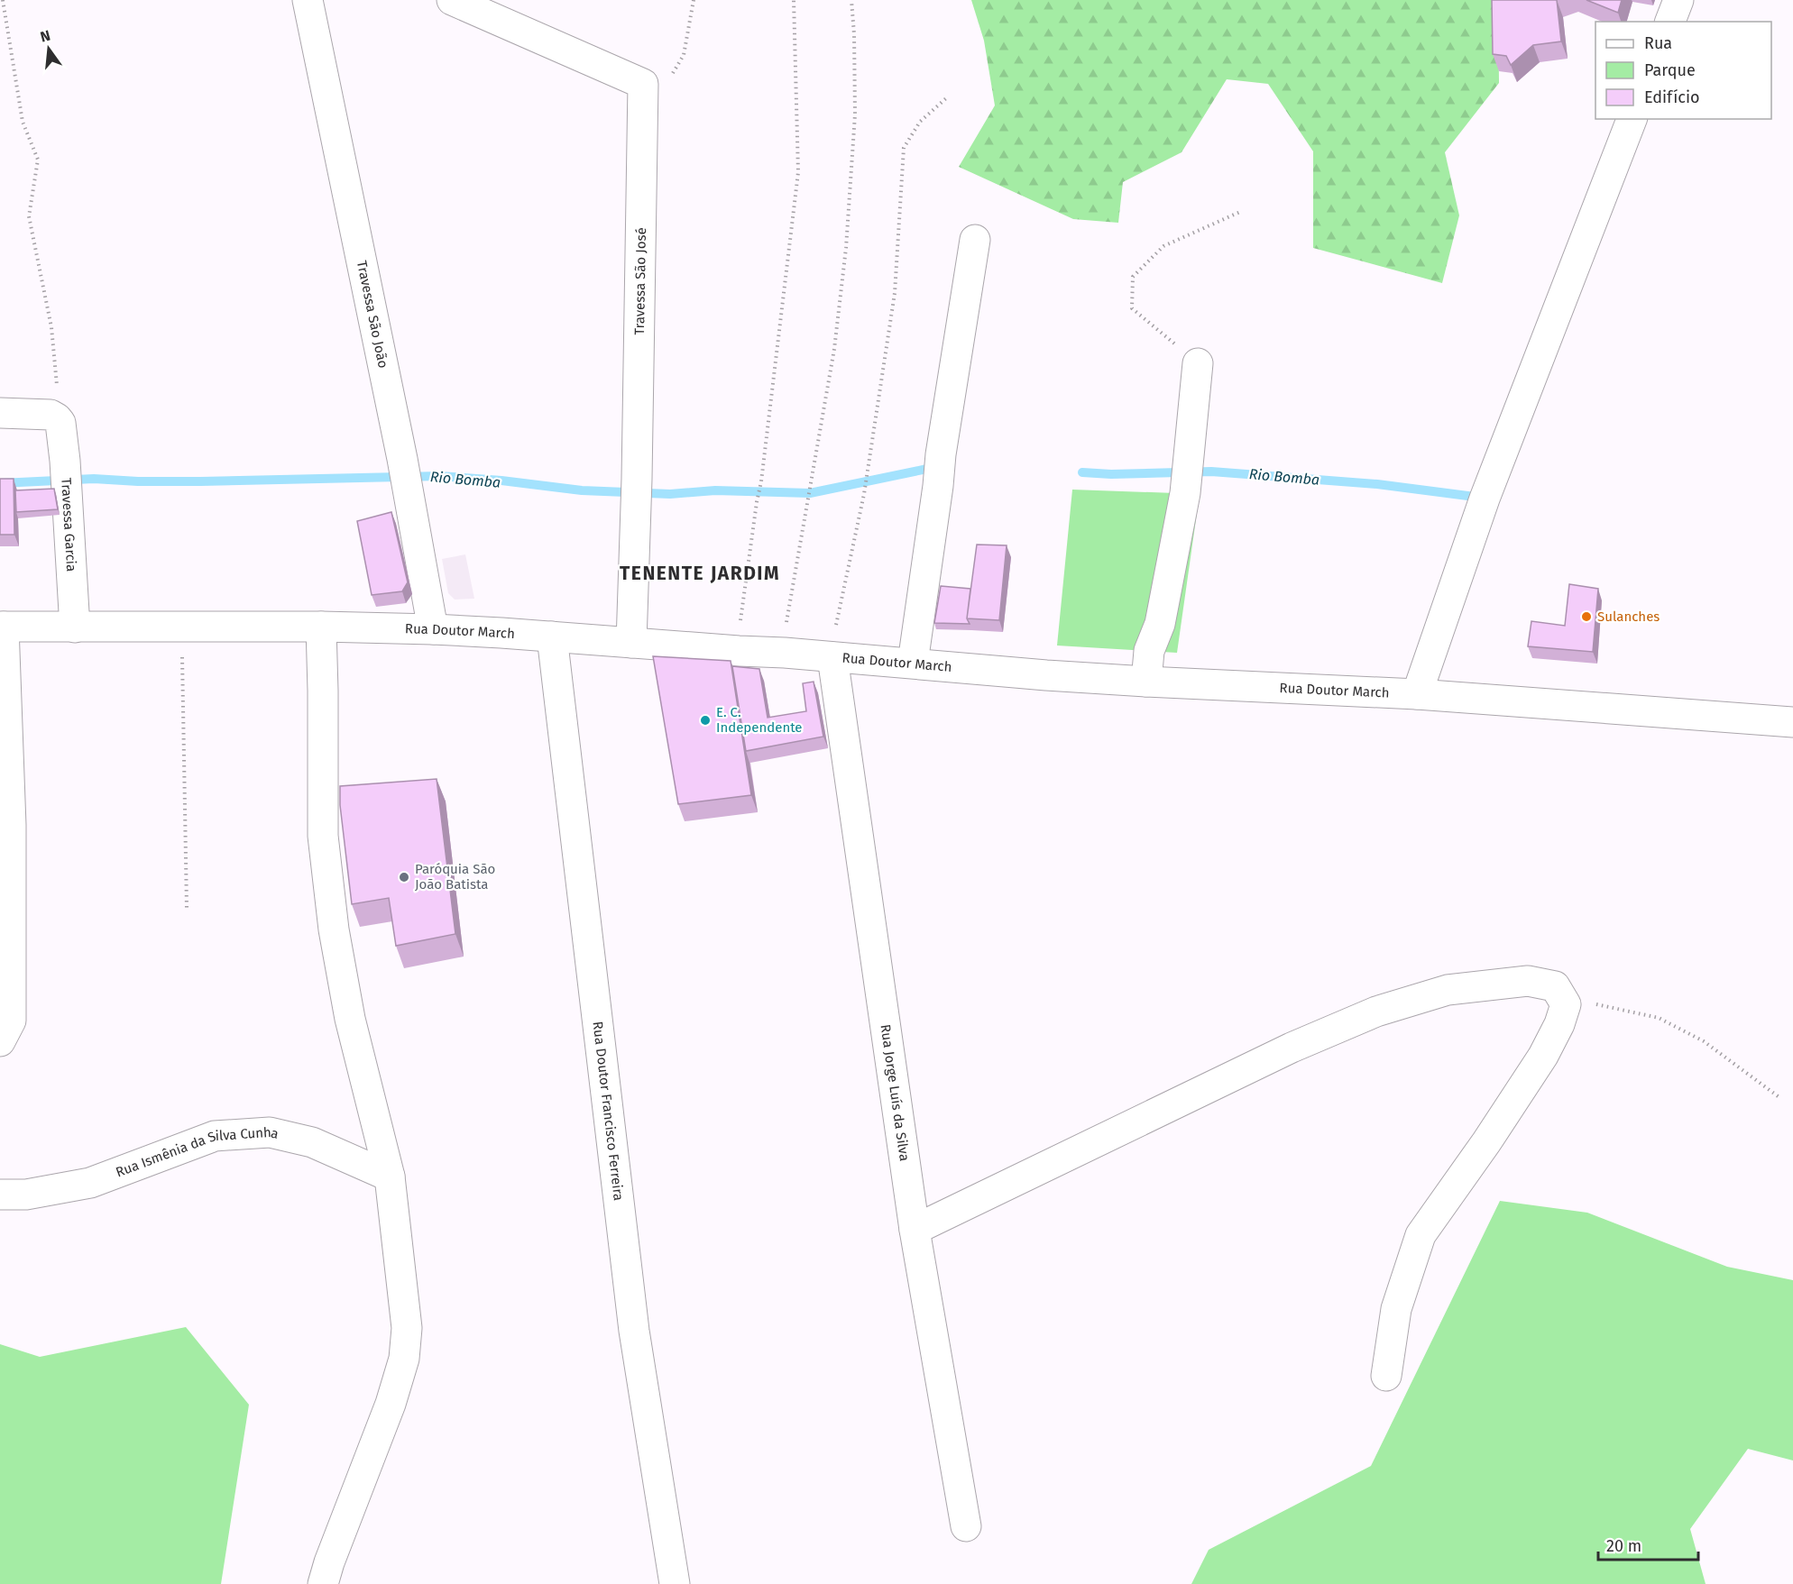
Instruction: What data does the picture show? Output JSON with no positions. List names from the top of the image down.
{
  "streets": {
    "street": [
      "Travessa São José",
      "Travessa São João",
      "Travessa Garcia",
      "Rua Doutor March",
      "Rua Jorge Luís da Silva",
      "Rua Doutor Francisco Ferreira",
      "Rua Ismênia da Silva Cunha"
    ]
  },
  "crossings": [
    ["Travessa São José", "Rua Doutor March"],
    ["Travessa São João", "Rua Doutor March"],
    ["Travessa Garcia", "Rua Doutor March"],
    ["Rua Doutor March", "Rua Jorge Luís da Silva"],
    ["Rua Doutor March", "Rua Doutor Francisco Ferreira"]
  ],
  "districts": ["TENENTE JARDIM"],
  "water": ["Rio Bomba"],
  "places": ["Sulanches", "E. C. Independente", "Paróquia São João Batista"],
  "legend": ["Rua", "Parque", "Edifício"],
  "scale_bar": "20 m",
  "north": "top"
}
